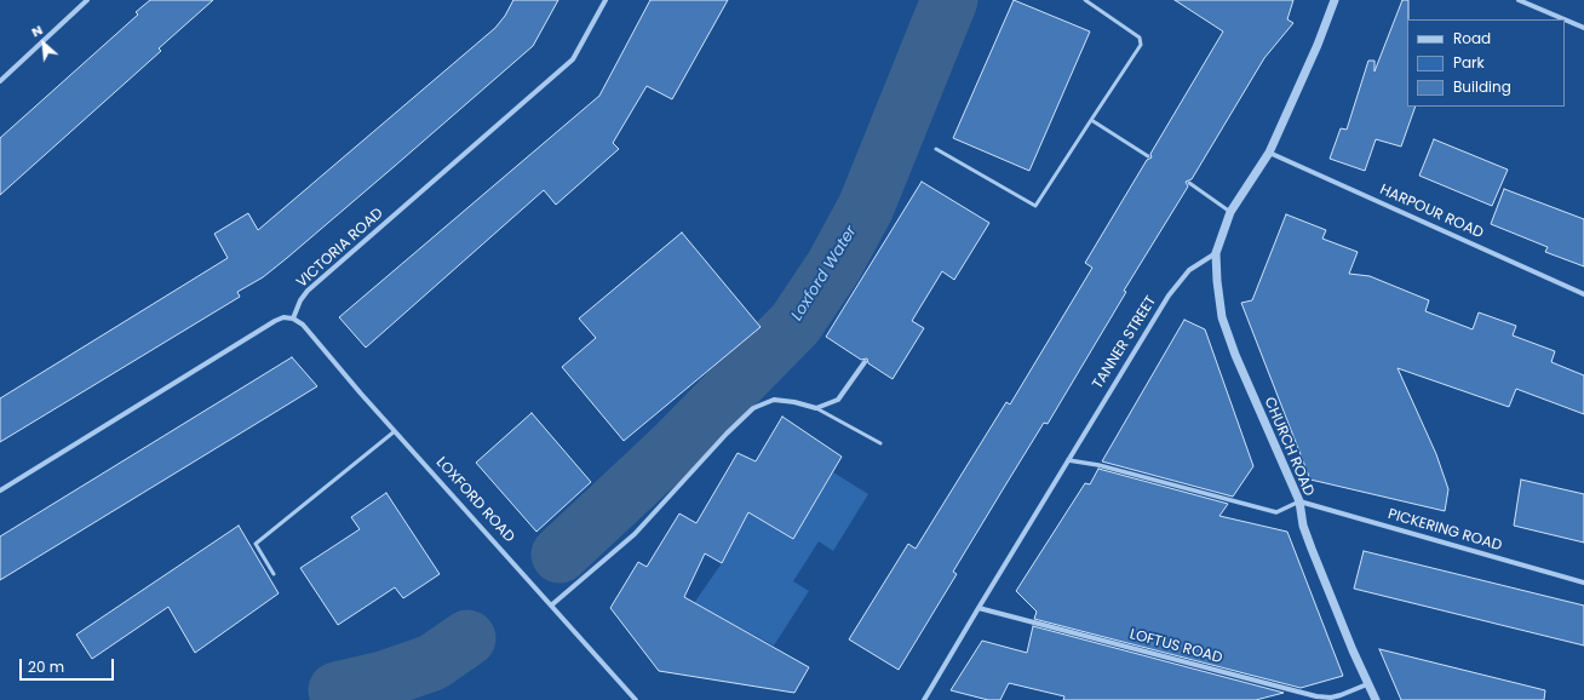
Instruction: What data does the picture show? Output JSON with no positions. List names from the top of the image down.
{
  "streets": {
    "street": [
      "HARPOUR ROAD",
      "VICTORIA ROAD",
      "TANNER STREET",
      "CHURCH ROAD",
      "LOXFORD ROAD",
      "PICKERING ROAD",
      "LOFTUS ROAD"
    ]
  },
  "crossings": [
    ["VICTORIA ROAD", "LOXFORD ROAD"],
    ["TANNER STREET", "CHURCH ROAD"],
    ["TANNER STREET", "LOFTUS ROAD"],
    ["CHURCH ROAD", "PICKERING ROAD"],
    ["CHURCH ROAD", "LOFTUS ROAD"]
  ],
  "water": ["Loxford Water"],
  "legend": ["Road", "Park", "Building"],
  "scale_bar": "20 m",
  "north": "top left"
}
